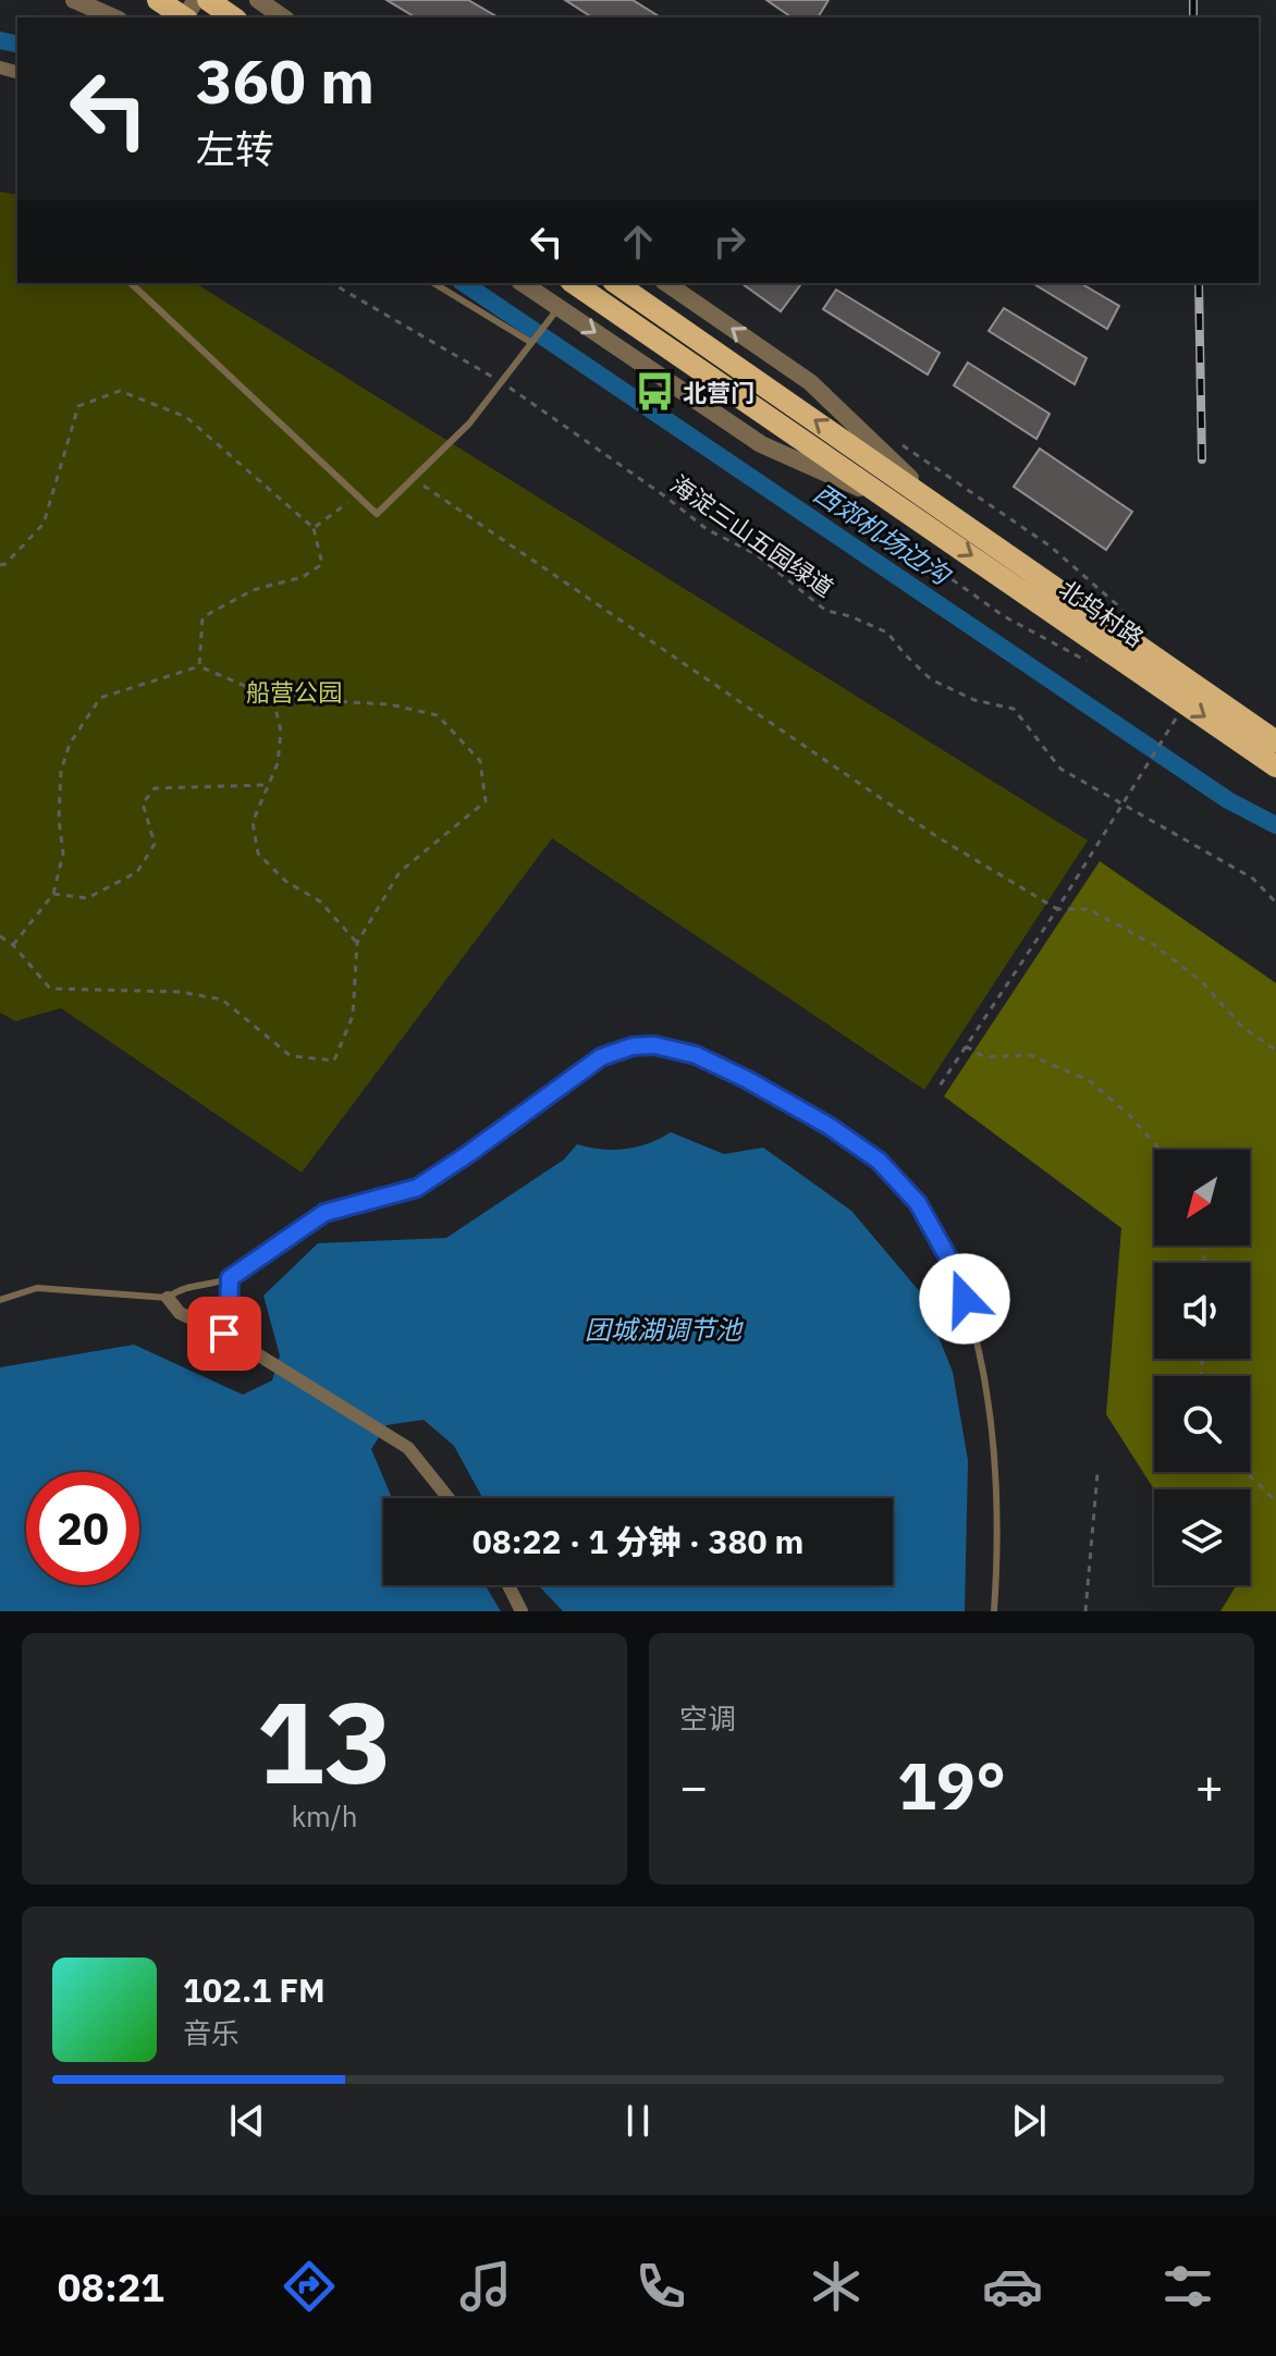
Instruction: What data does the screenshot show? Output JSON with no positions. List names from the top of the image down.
{
  "streets": {
    "main road": ["北坞村路"],
    "path": ["海淀三山五园绿道"]
  },
  "water": ["西郊机场边沟", "团城湖调节池"],
  "parks": ["船营公园"],
  "places": {
    "bus stop": ["北营门"]
  },
  "north": "bottom left",
  "page": {
    "turn": ["360 m", "左转"],
    "limit": "20",
    "trip": "08:22 · 1 分钟 · 380 m",
    "tile": [
      ["13", "km/h"],
      "空调"
    ],
    "heat": ["−", "19°", "+"],
    "song": ["102.1 FM", "音乐"],
    "tabs": "08:21"
  }
}
